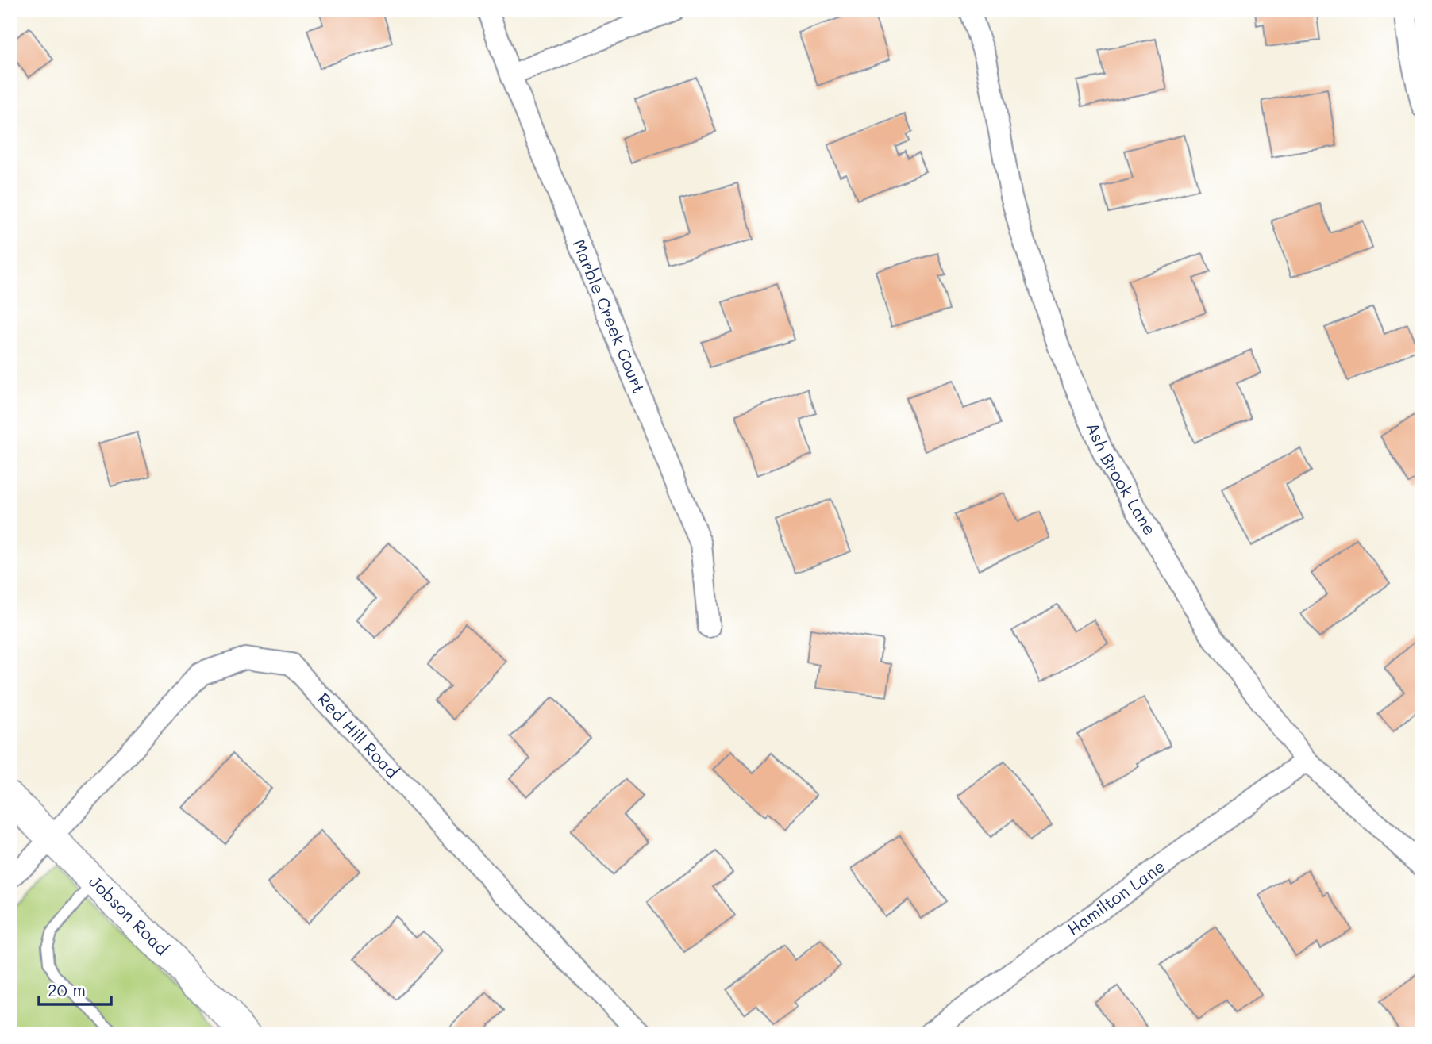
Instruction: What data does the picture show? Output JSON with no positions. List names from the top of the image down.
{
  "streets": {
    "street": [
      "Marble Creek Court",
      "Ash Brook Lane",
      "Red Hill Road",
      "Hamilton Lane",
      "Jobson Road"
    ]
  },
  "crossings": [
    ["Ash Brook Lane", "Hamilton Lane"],
    ["Red Hill Road", "Jobson Road"]
  ],
  "scale_bar": "20 m"
}
